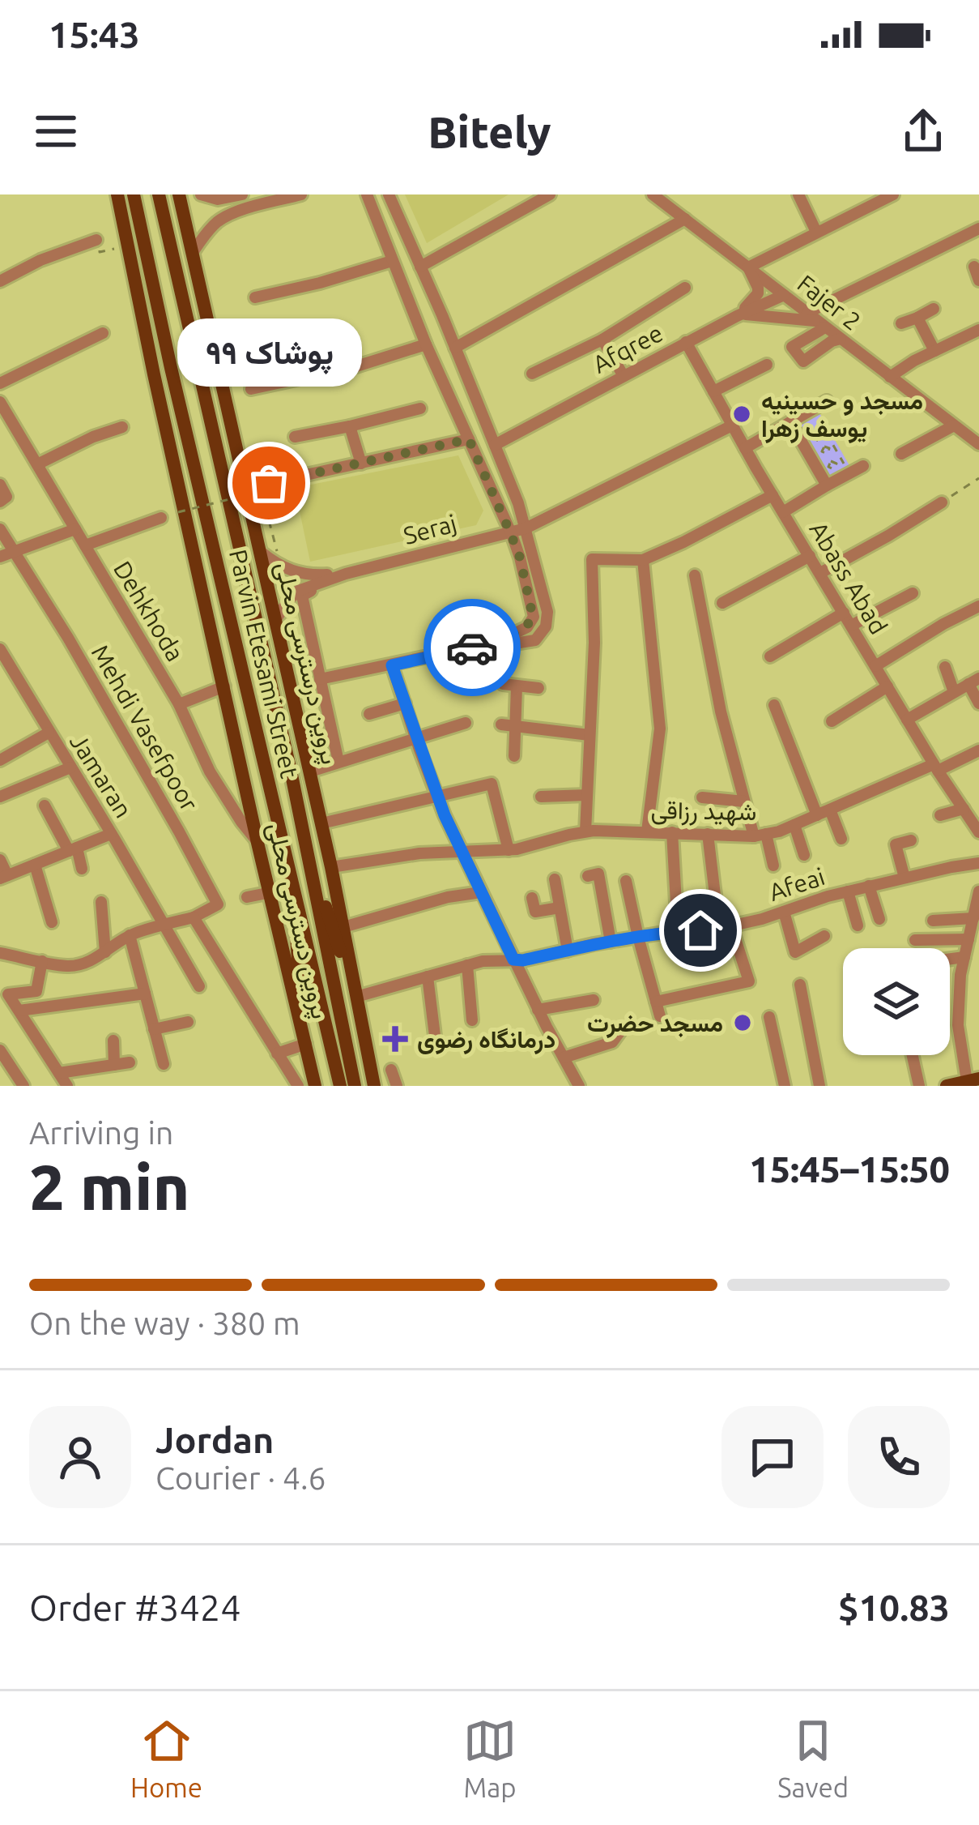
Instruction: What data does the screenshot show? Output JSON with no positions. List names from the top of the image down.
{
  "streets": {
    "main road": ["پروین درسترسی محلی", "Parvin Etesami Street", "پروین دسترسی محلی"],
    "street": [
      "Fajer 2",
      "Afqree",
      "Seraj",
      "Abass Abad",
      "Dehkhoda",
      "Mehdi Vasefpoor",
      "Jamaran",
      "شهید رزاقی",
      "Afeai"
    ]
  },
  "crossings": [
    ["Fajer 2", "Afqree"],
    ["Afqree", "Abass Abad"],
    ["Seraj", "Abass Abad"],
    ["Abass Abad", "شهید رزاقی"],
    ["Dehkhoda", "پروین دسترسی محلی"],
    ["پروین درسترسی محلی", "شهید رزاقی"],
    ["پروین درسترسی محلی", "Afeai"]
  ],
  "places": {
    "other": ["مسجد و حسینیه یوسف زهرا", "پوشاک ۹۹", "مسجد حضرت"],
    "health": ["درمانگاه رضوی"]
  },
  "page": {
    "status": "15:43",
    "header": "Bitely",
    "bubble": "پوشاک ۹۹",
    "heading": ["2 min", "Arriving in", "15:45–15:50"],
    "panel": [
      "Jordan",
      "Courier · 4.6",
      "Order #3424",
      "$10.83"
    ],
    "bar": "On the way · 380 m",
    "tabs": ["Home", "Map", "Saved"]
  }
}
